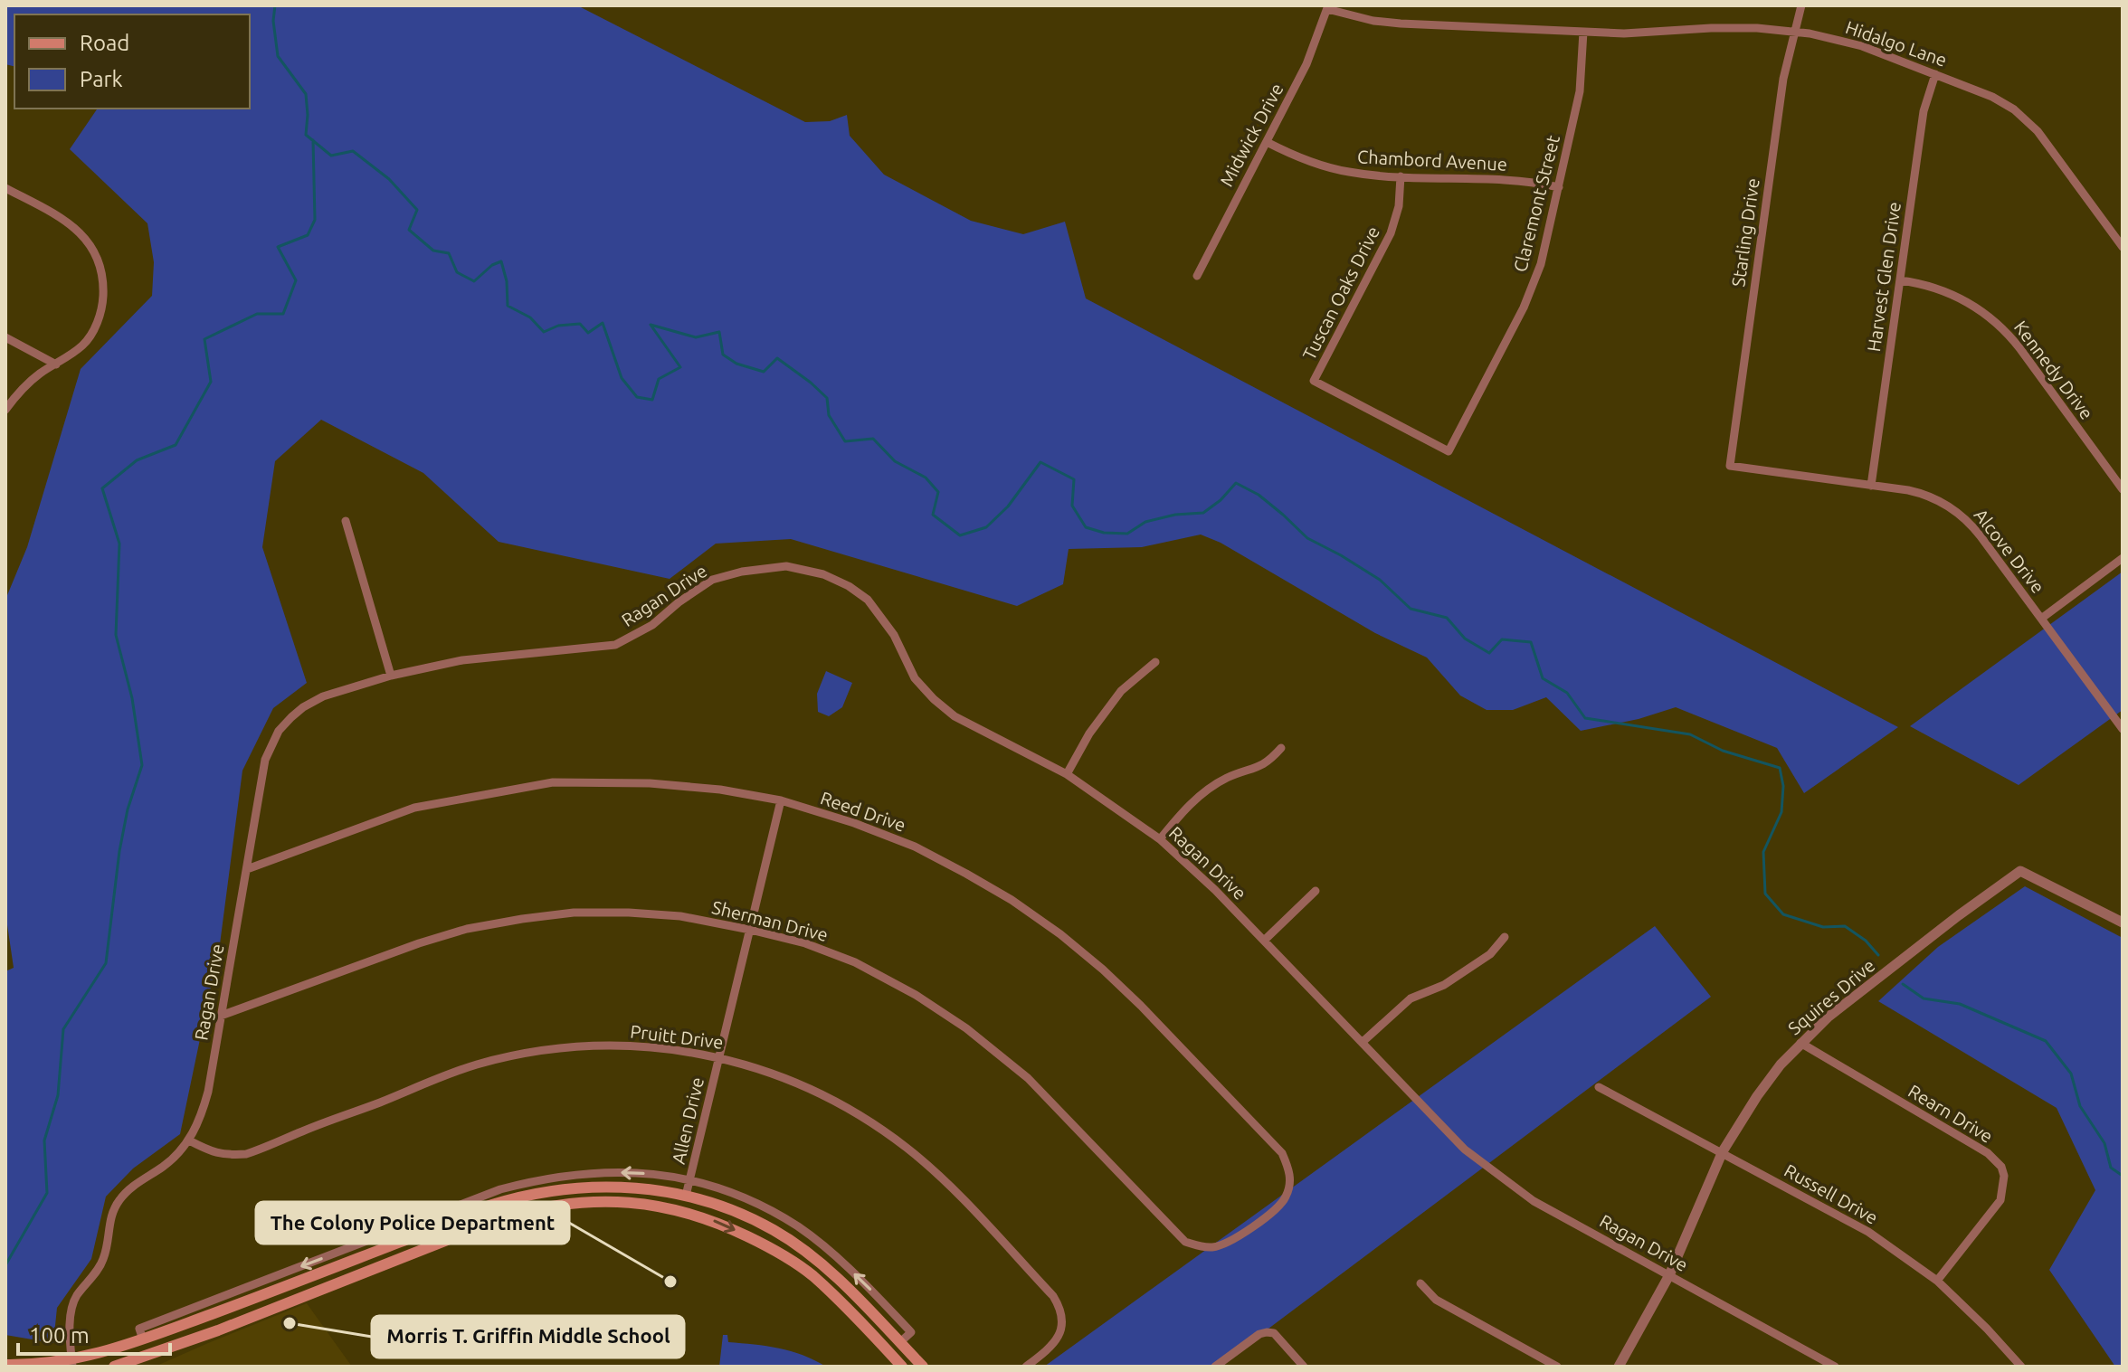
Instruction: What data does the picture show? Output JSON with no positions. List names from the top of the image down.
{
  "streets": {
    "street": [
      "Hidalgo Lane",
      "Midwick Drive",
      "Chambord Avenue",
      "Claremont Street",
      "Starling Drive",
      "Harvest Glen Drive",
      "Tuscan Oaks Drive",
      "Kennedy Drive",
      "Alcove Drive",
      "Ragan Drive",
      "Reed Drive",
      "Sherman Drive",
      "Squires Drive",
      "Pruitt Drive",
      "Rearn Drive",
      "Allen Drive",
      "Russell Drive"
    ]
  },
  "crossings": [
    ["Hidalgo Lane", "Midwick Drive"],
    ["Hidalgo Lane", "Claremont Street"],
    ["Hidalgo Lane", "Starling Drive"],
    ["Hidalgo Lane", "Harvest Glen Drive"],
    ["Midwick Drive", "Chambord Avenue"],
    ["Chambord Avenue", "Claremont Street"],
    ["Chambord Avenue", "Tuscan Oaks Drive"],
    ["Claremont Street", "Tuscan Oaks Drive"],
    ["Starling Drive", "Alcove Drive"],
    ["Harvest Glen Drive", "Kennedy Drive"],
    ["Harvest Glen Drive", "Alcove Drive"],
    ["Ragan Drive", "Reed Drive"],
    ["Ragan Drive", "Sherman Drive"],
    ["Ragan Drive", "Squires Drive"],
    ["Ragan Drive", "Pruitt Drive"],
    ["Reed Drive", "Sherman Drive"],
    ["Reed Drive", "Allen Drive"],
    ["Sherman Drive", "Allen Drive"],
    ["Squires Drive", "Rearn Drive"],
    ["Squires Drive", "Russell Drive"],
    ["Pruitt Drive", "Allen Drive"],
    ["Rearn Drive", "Russell Drive"]
  ],
  "places": ["The Colony Police Department", "Morris T. Griffin Middle School"],
  "legend": ["Road", "Park"],
  "scale_bar": "100 m"
}
